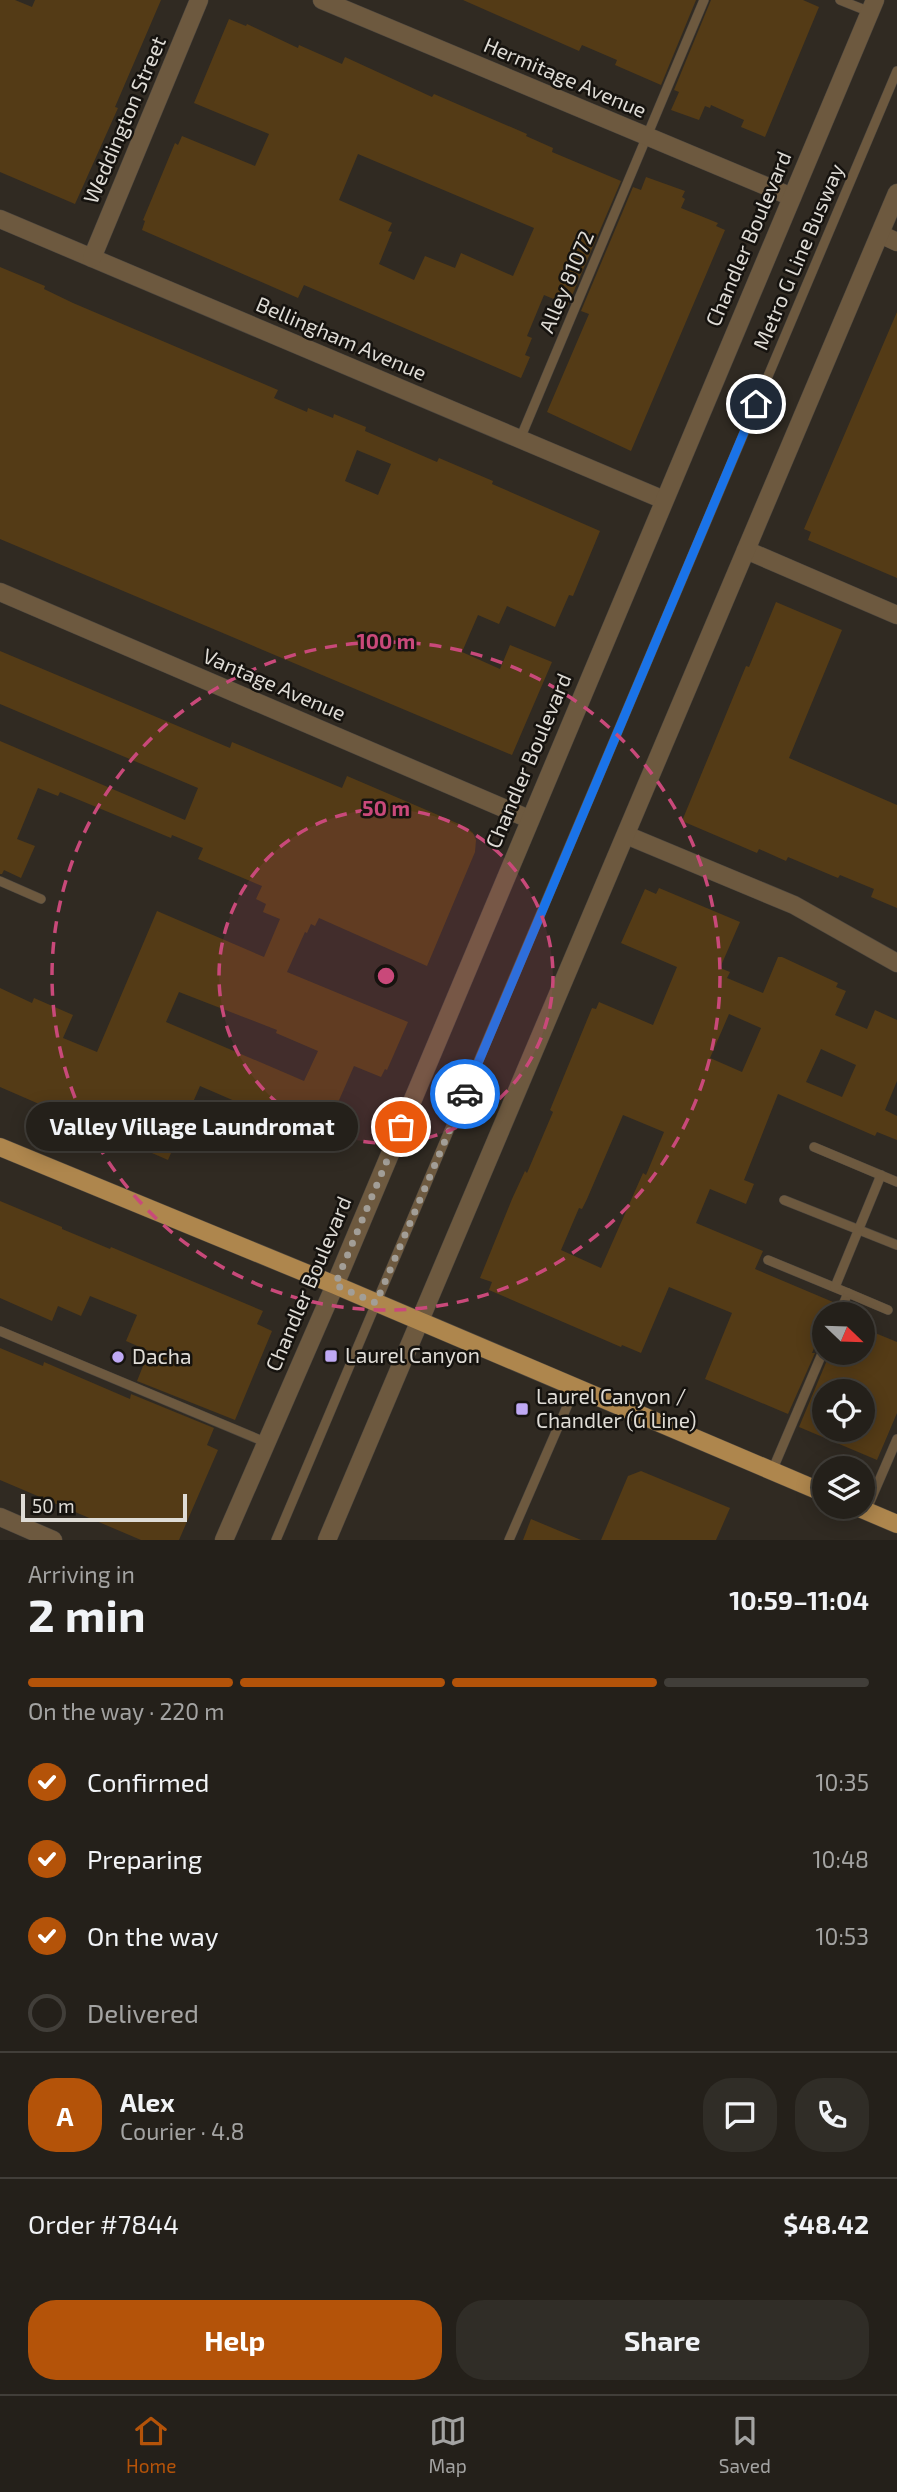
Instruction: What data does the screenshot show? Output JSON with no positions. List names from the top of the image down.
{
  "streets": {
    "street": [
      "Hermitage Avenue",
      "Weddington Street",
      "Chandler Boulevard",
      "Bellingham Avenue",
      "Vantage Avenue"
    ],
    "lane": ["Metro G Line Busway", "Alley 81072"]
  },
  "crossings": [
    ["Hermitage Avenue", "Chandler Boulevard"],
    ["Hermitage Avenue", "Alley 81072"],
    ["Weddington Street", "Bellingham Avenue"],
    ["Chandler Boulevard", "Bellingham Avenue"],
    ["Chandler Boulevard", "Vantage Avenue"],
    ["Alley 81072", "Bellingham Avenue"]
  ],
  "places": {
    "other": ["Valley Village Laundromat", "Dacha"],
    "transit": ["Laurel Canyon", "Laurel Canyon / Chandler (G Line)"]
  },
  "scale_bar": "50 m",
  "north": "bottom right",
  "page": {
    "bubble": "Valley Village Laundromat",
    "scale": "50 m",
    "heading": ["2 min", "Arriving in", "10:59–11:04"],
    "panel": [
      "Alex",
      "Courier · 4.8",
      "Order #7844",
      "$48.42"
    ],
    "bar": "On the way · 220 m",
    "list": [
      ["Confirmed", "10:35"],
      ["Preparing", "10:48"],
      ["On the way", "10:53"],
      "Delivered"
    ],
    "round": "A",
    "buttons": ["Help", "Share"],
    "tabs": ["Home", "Map", "Saved"]
  },
  "rings": ["100 m", "50 m"]
}
